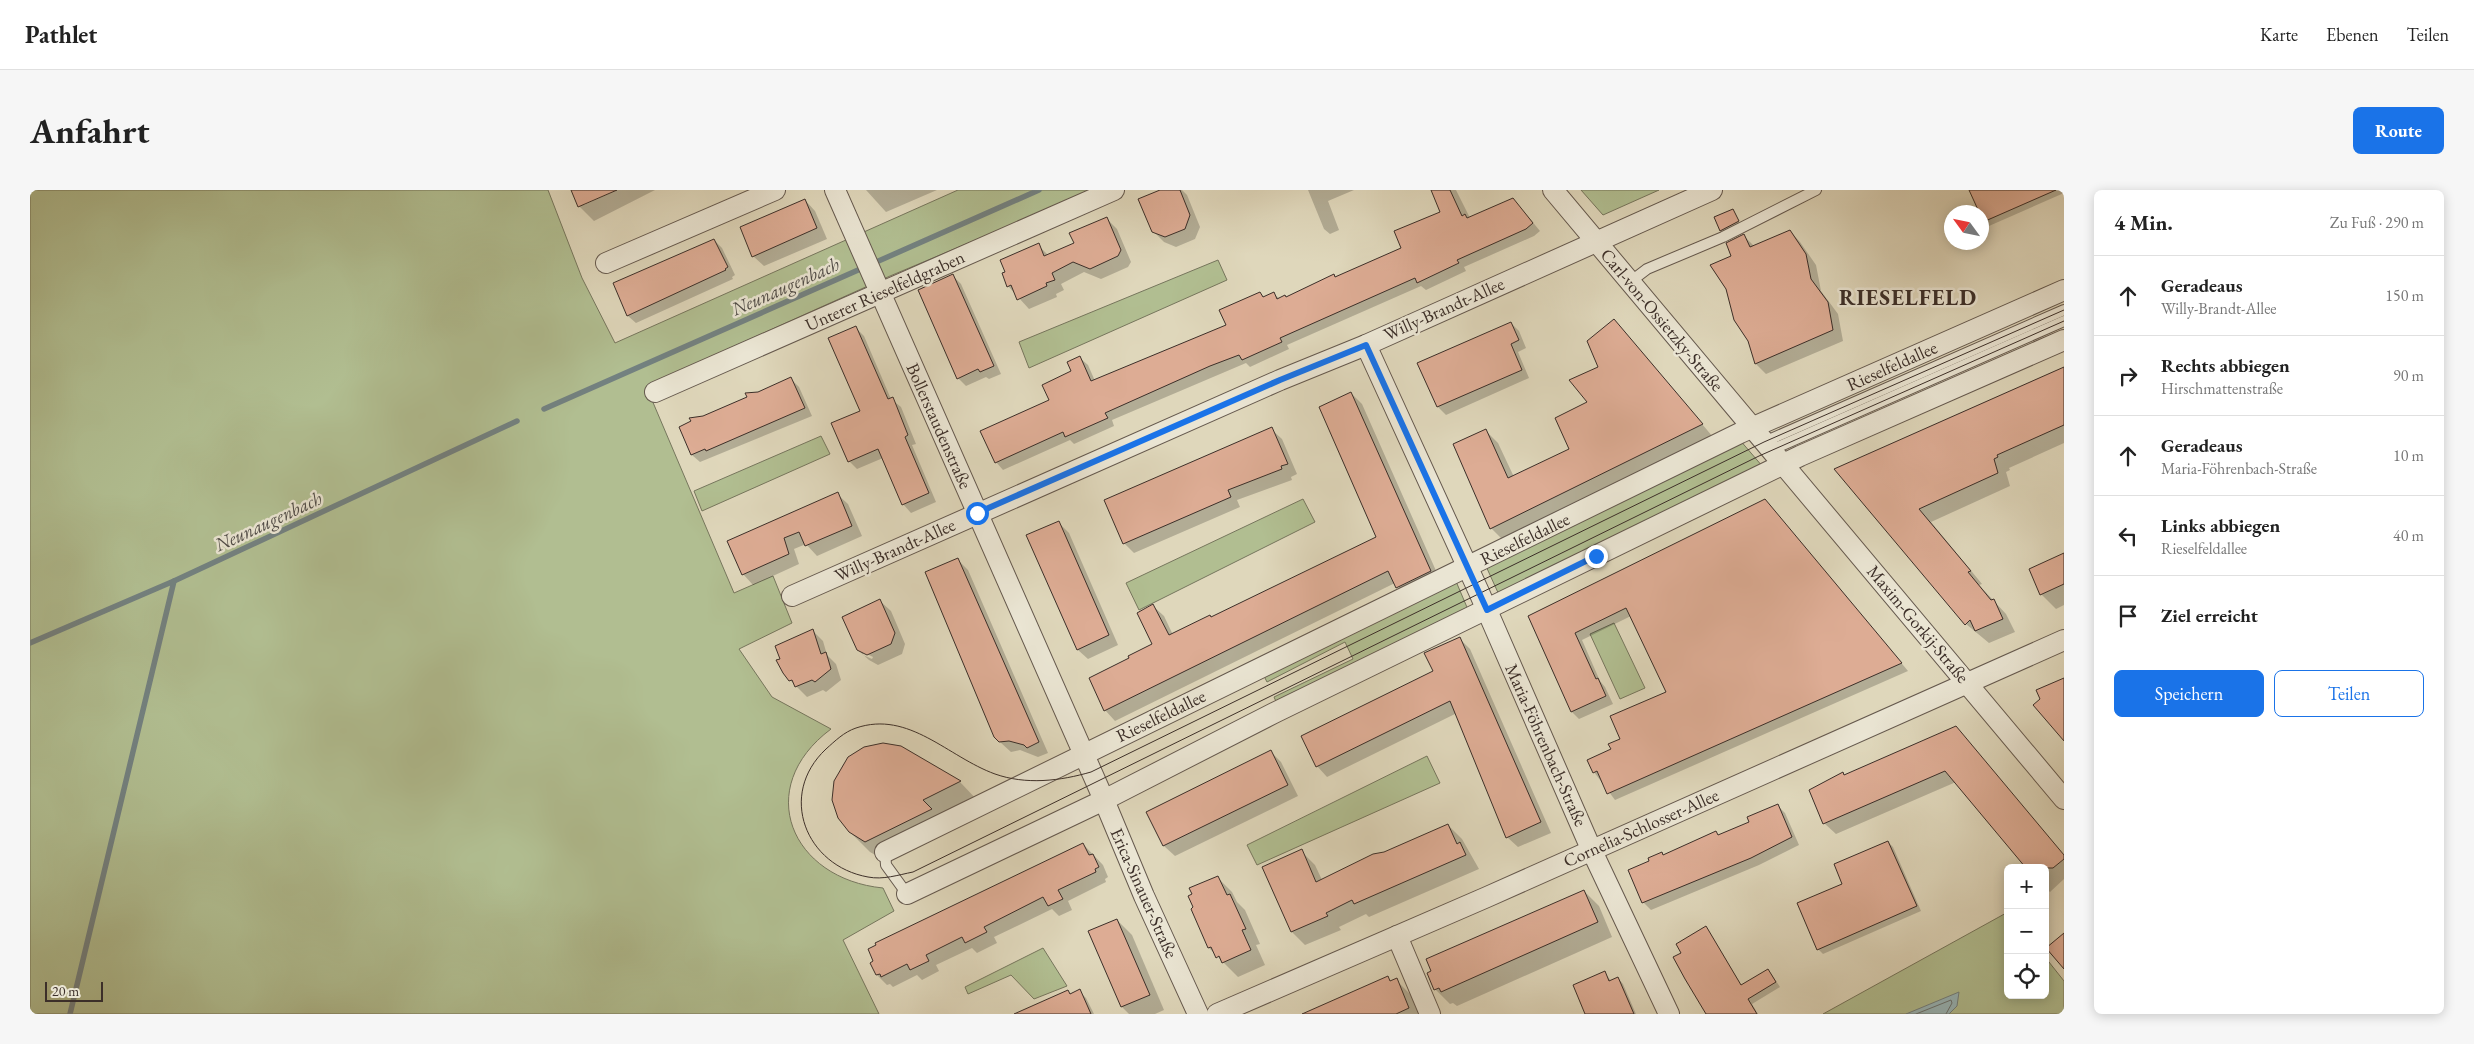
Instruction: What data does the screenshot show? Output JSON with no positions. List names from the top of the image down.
{
  "streets": {
    "street": [
      "Unterer Rieselfeldgraben",
      "Willy-Brandt-Allee",
      "Carl-von-Ossietzky-Straße",
      "Rieselfeldallee",
      "Bollerstaudenstraße",
      "Maxim-Gorkij-Straße",
      "Maria-Föhrenbach-Straße",
      "Cornelia-Schlosser-Allee",
      "Erica-Sinauer-Straße"
    ]
  },
  "crossings": [
    ["Unterer Rieselfeldgraben", "Bollerstaudenstraße"],
    ["Willy-Brandt-Allee", "Carl-von-Ossietzky-Straße"],
    ["Willy-Brandt-Allee", "Bollerstaudenstraße"],
    ["Willy-Brandt-Allee", "Maria-Föhrenbach-Straße"],
    ["Carl-von-Ossietzky-Straße", "Rieselfeldallee"],
    ["Carl-von-Ossietzky-Straße", "Maxim-Gorkij-Straße"],
    ["Rieselfeldallee", "Bollerstaudenstraße"],
    ["Rieselfeldallee", "Maxim-Gorkij-Straße"],
    ["Rieselfeldallee", "Maria-Föhrenbach-Straße"],
    ["Rieselfeldallee", "Erica-Sinauer-Straße"],
    ["Bollerstaudenstraße", "Erica-Sinauer-Straße"],
    ["Maxim-Gorkij-Straße", "Cornelia-Schlosser-Allee"],
    ["Maria-Föhrenbach-Straße", "Cornelia-Schlosser-Allee"]
  ],
  "districts": ["RIESELFELD"],
  "water": ["Neunaugenbach"],
  "scale_bar": "20 m",
  "north": "top left",
  "page": {
    "header": "Pathlet",
    "nav": ["Karte", "Ebenen", "Teilen"],
    "buttons": [
      "Route",
      ["Speichern", "Teilen"]
    ],
    "title": "Anfahrt",
    "heading": ["4 Min.", "Zu Fuß · 290 m"],
    "list": [
      ["Geradeaus", "Willy-Brandt-Allee", "150 m"],
      ["Rechts abbiegen", "Hirschmattenstraße", "90 m"],
      ["Geradeaus", "Maria-Föhrenbach-Straße", "10 m"],
      ["Links abbiegen", "Rieselfeldallee", "40 m"],
      "Ziel erreicht"
    ],
    "map_buttons": ["+", "−"],
    "scale": "20 m"
  }
}
